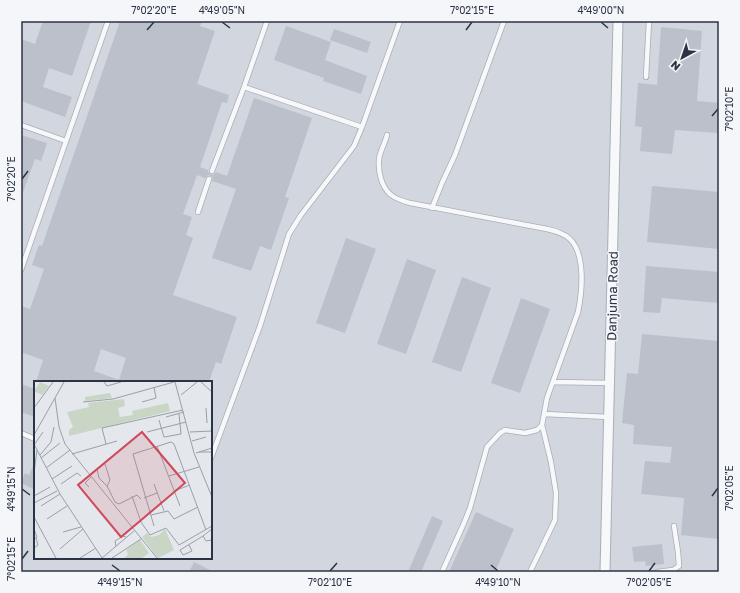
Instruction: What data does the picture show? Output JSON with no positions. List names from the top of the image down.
{
  "streets": {
    "street": ["Danjuma Road"]
  },
  "north": "bottom left",
  "coordinates": [
    "7°02'20\"E",
    "4°49'05\"N",
    "7°02'15\"E",
    "4°49'00\"N",
    "7°02'10\"E",
    "7°02'05\"E",
    "4°49'15\"N",
    "4°49'10\"N"
  ]
}
